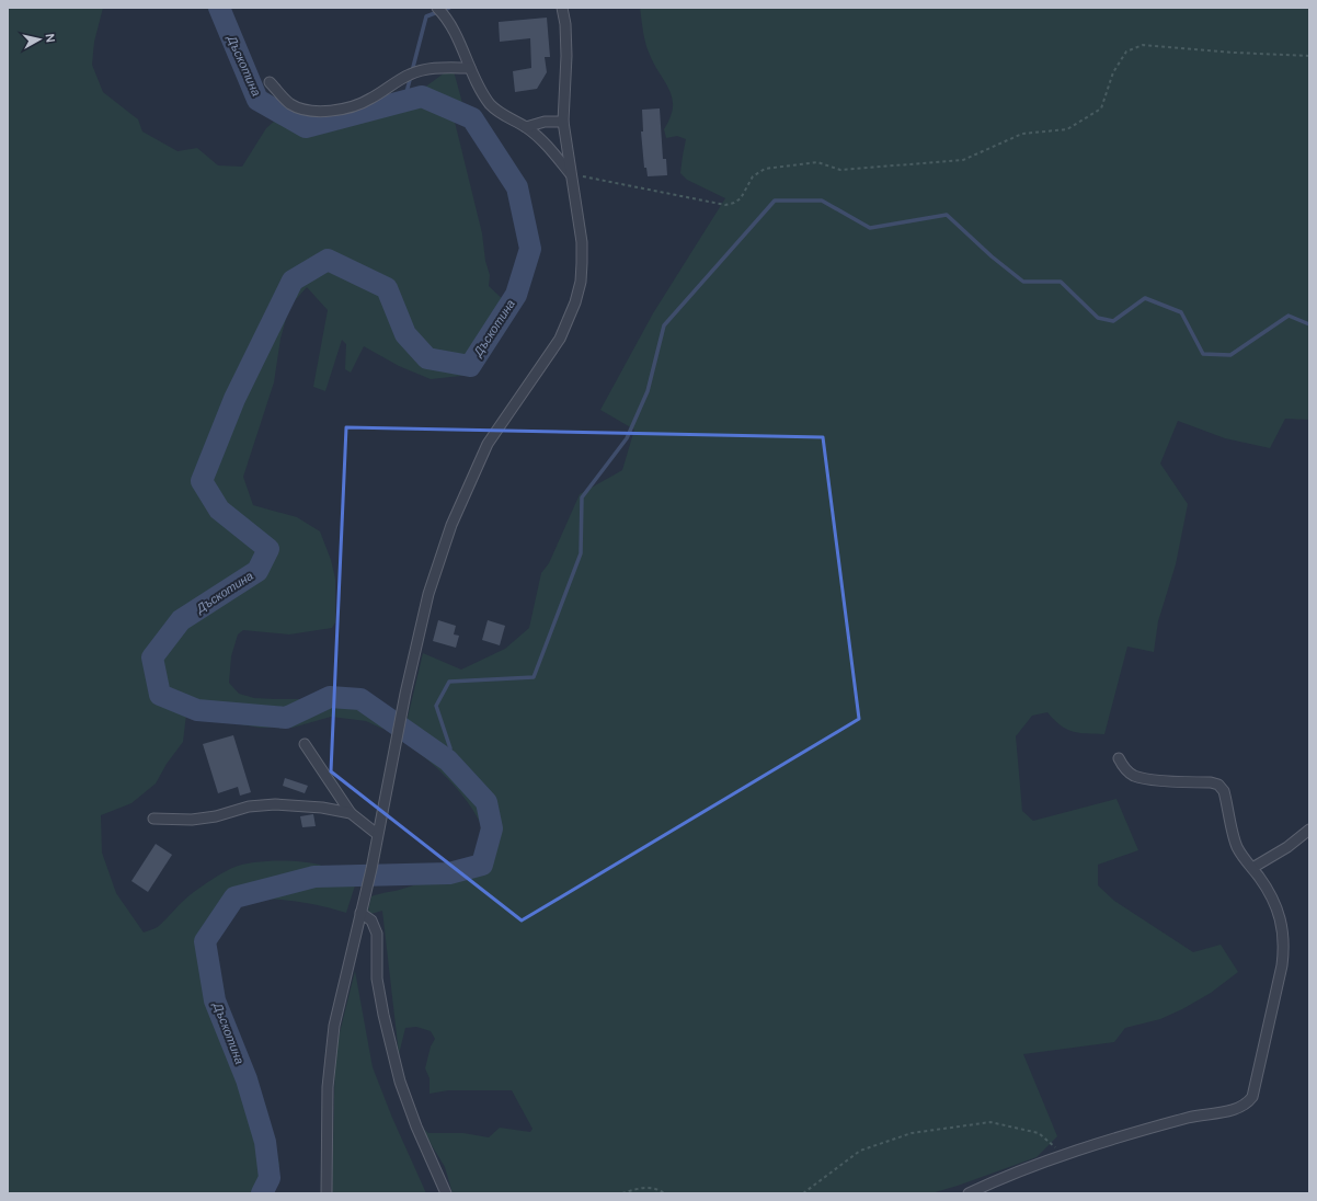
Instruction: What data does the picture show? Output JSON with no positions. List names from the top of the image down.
{
  "water": ["Дъскотина"],
  "north": "right"
}
